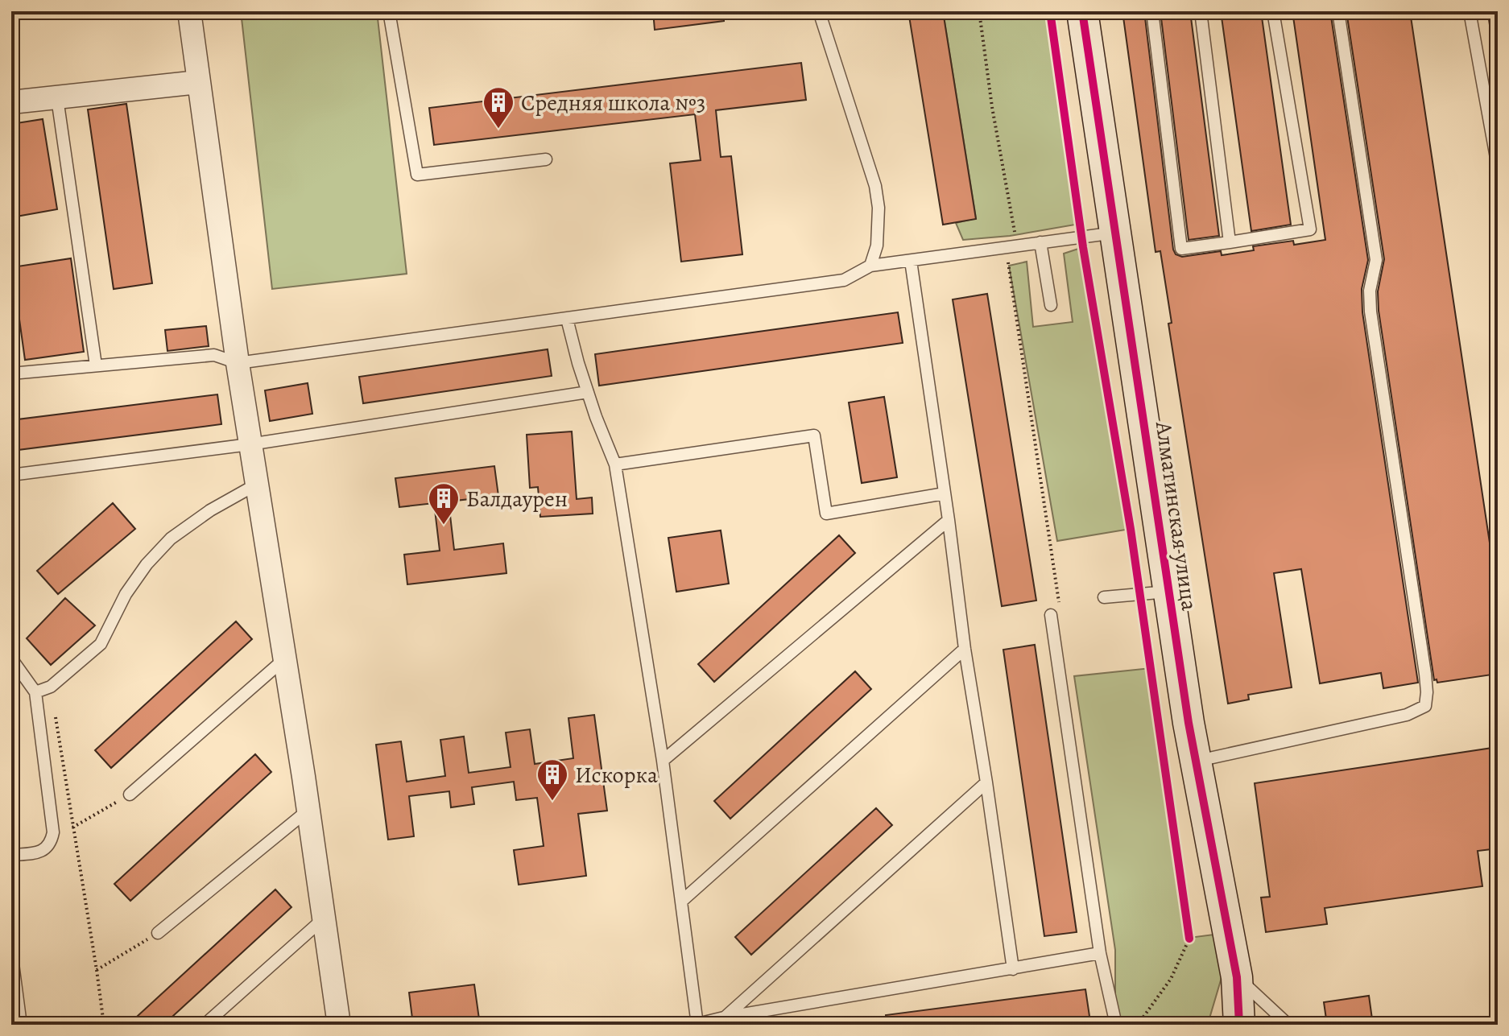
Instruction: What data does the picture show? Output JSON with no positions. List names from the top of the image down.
{
  "streets": {
    "street": ["Алматинская улица"]
  },
  "places": {
    "building": ["Средняя школа №3", "Балдаурен", "Искоркa"]
  }
}
